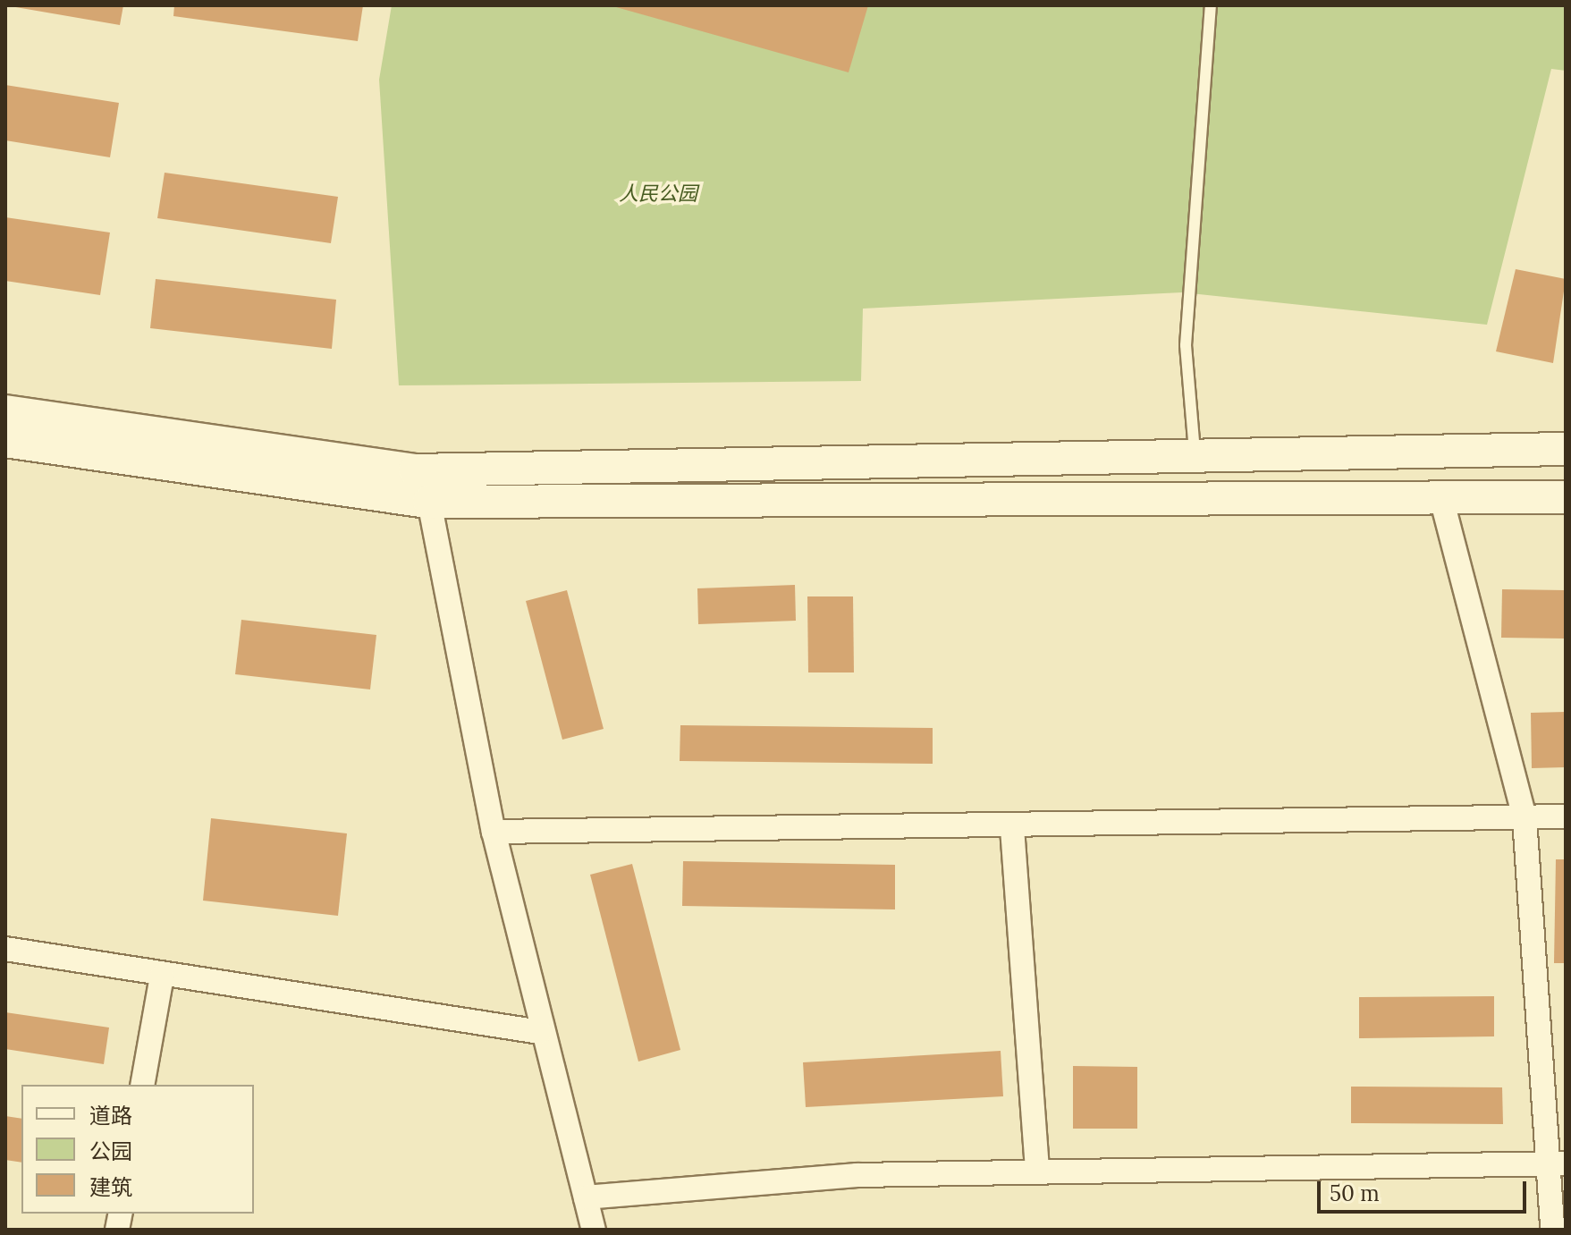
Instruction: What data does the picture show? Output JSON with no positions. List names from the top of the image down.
{
  "parks": ["人民公园"],
  "legend": ["道路", "公园", "建筑"],
  "scale_bar": "50 m"
}
